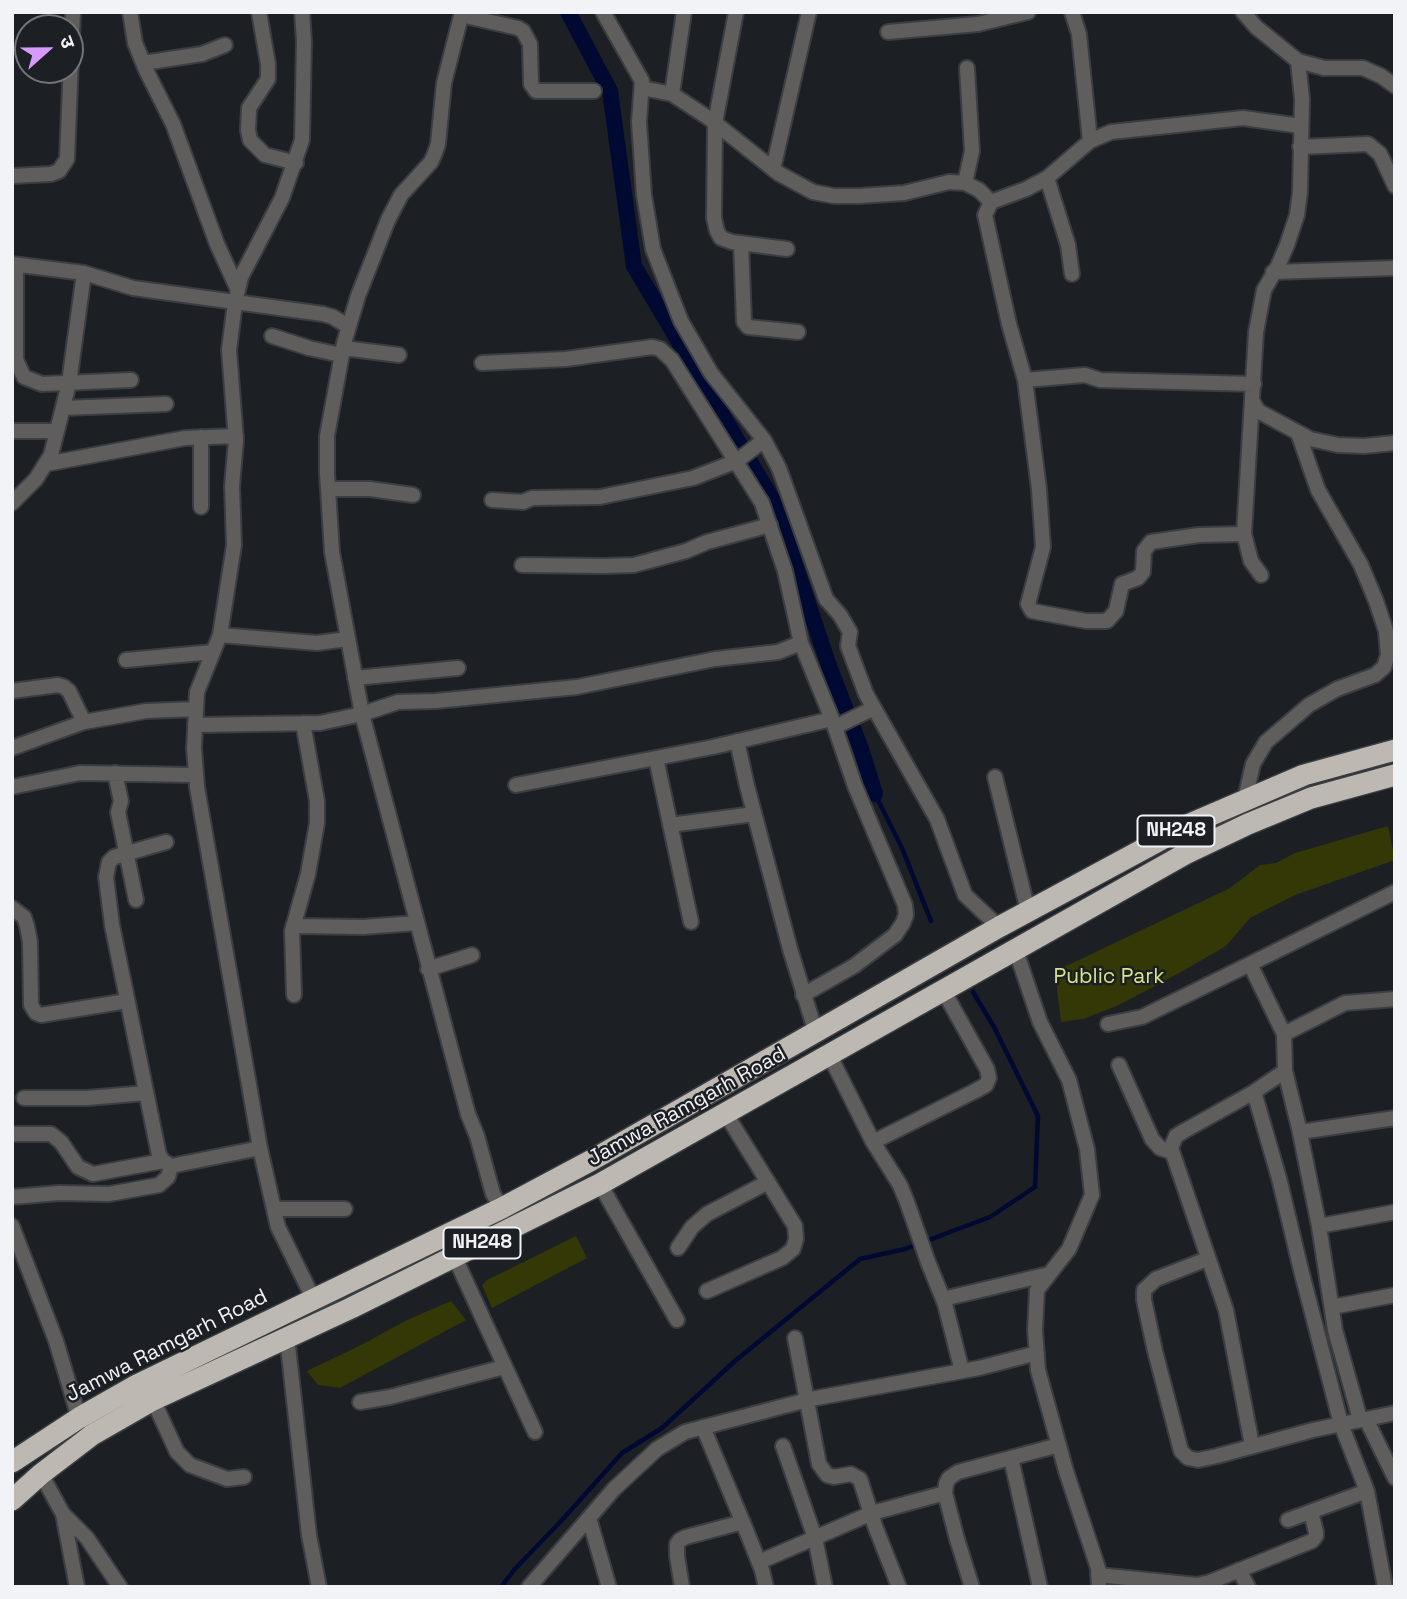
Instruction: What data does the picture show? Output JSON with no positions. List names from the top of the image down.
{
  "streets": {
    "highway": ["NH248", "Jamwa Ramgarh Road"]
  },
  "parks": ["Public Park"],
  "north": "right"
}
